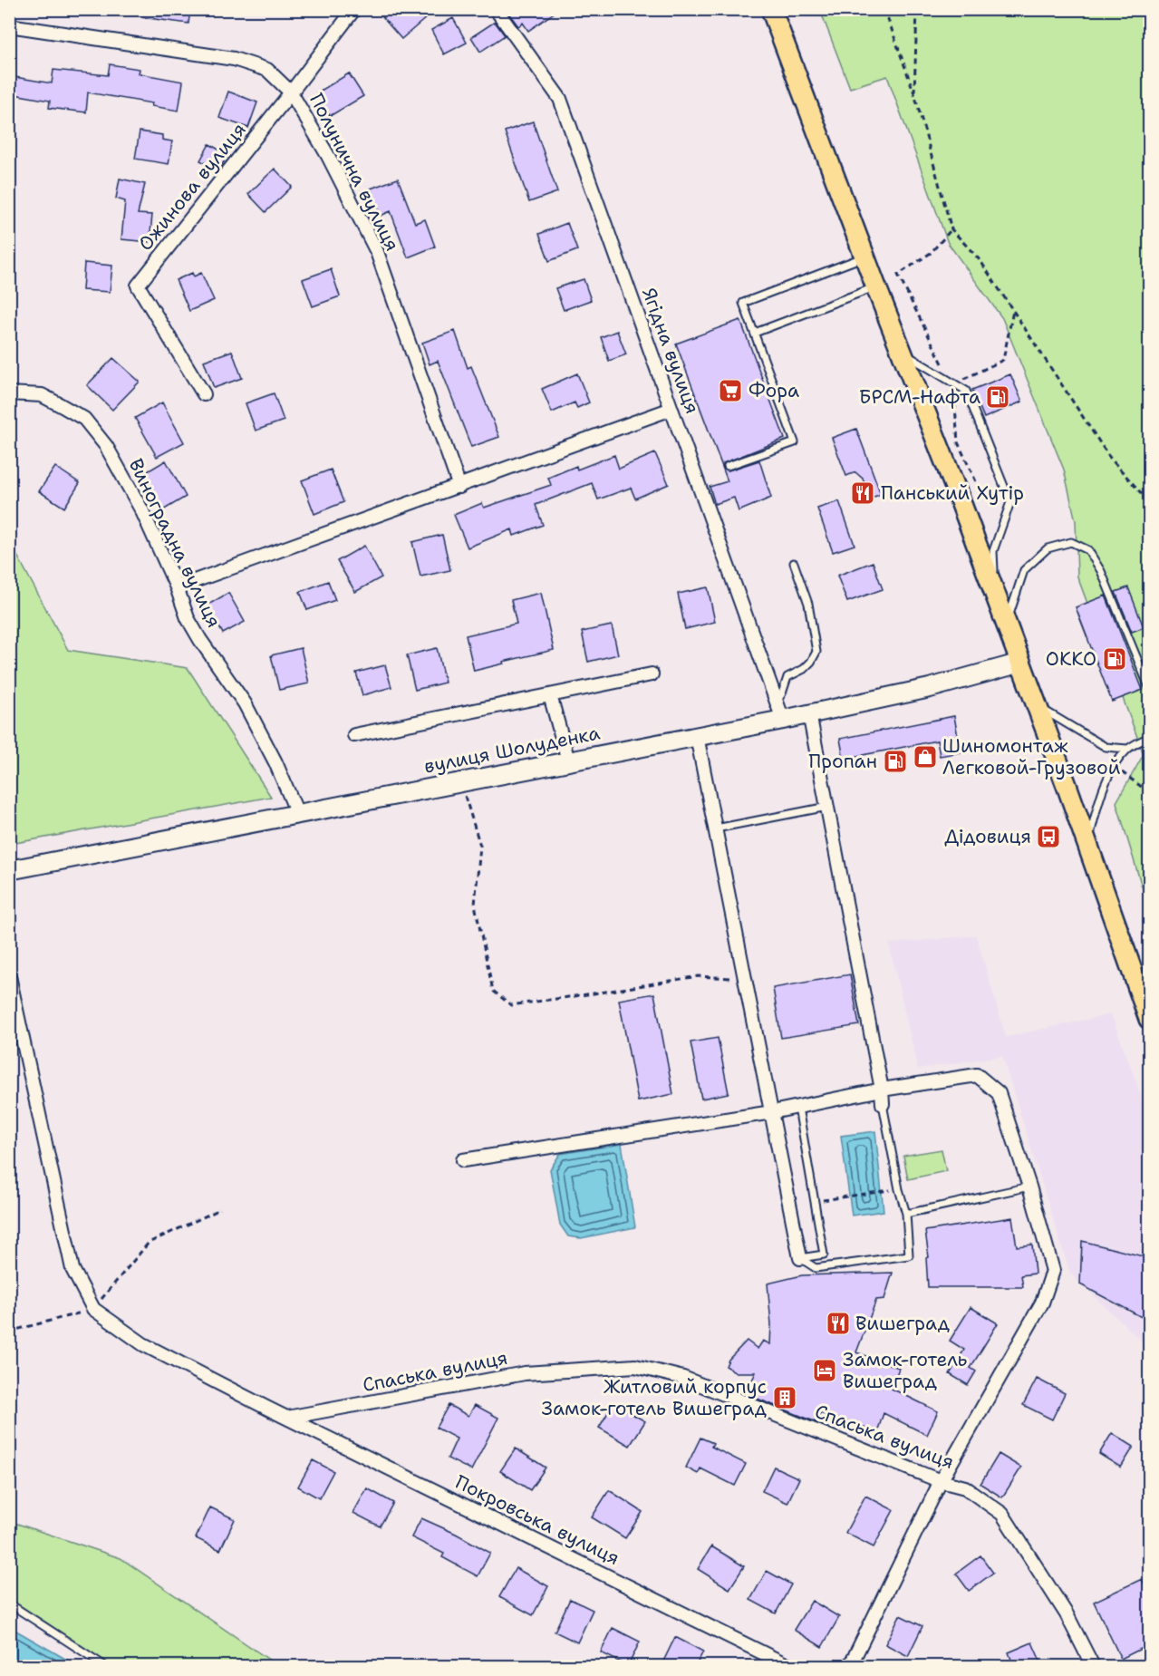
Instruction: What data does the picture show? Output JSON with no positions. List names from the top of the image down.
{
  "streets": {
    "main road": ["вулиця Шолуденка"],
    "street": [
      "Полунична вулиця",
      "Ожинова вулиця",
      "Ягідна вулиця",
      "Виноградна вулиця",
      "Спаська вулиця",
      "Покровська вулиця"
    ]
  },
  "crossings": [
    ["Полунична вулиця", "Ожинова вулиця"],
    ["Ягідна вулиця", "вулиця Шолуденка"],
    ["Виноградна вулиця", "вулиця Шолуденка"],
    ["Спаська вулиця", "Покровська вулиця"]
  ],
  "places": {
    "supermarket": ["Фора"],
    "fuel station": ["БРСМ-Нафта", "ОККО", "Пропан"],
    "restaurant": ["Панський Хутір", "Вишеград"],
    "shop": ["Шиномонтаж Легковой-Грузовой"],
    "bus stop": ["Дідовиця"],
    "hotel": ["Замок-готель Вишеград"],
    "building": ["Житловий корпус Замок-готель Вишеград"]
  }
}
